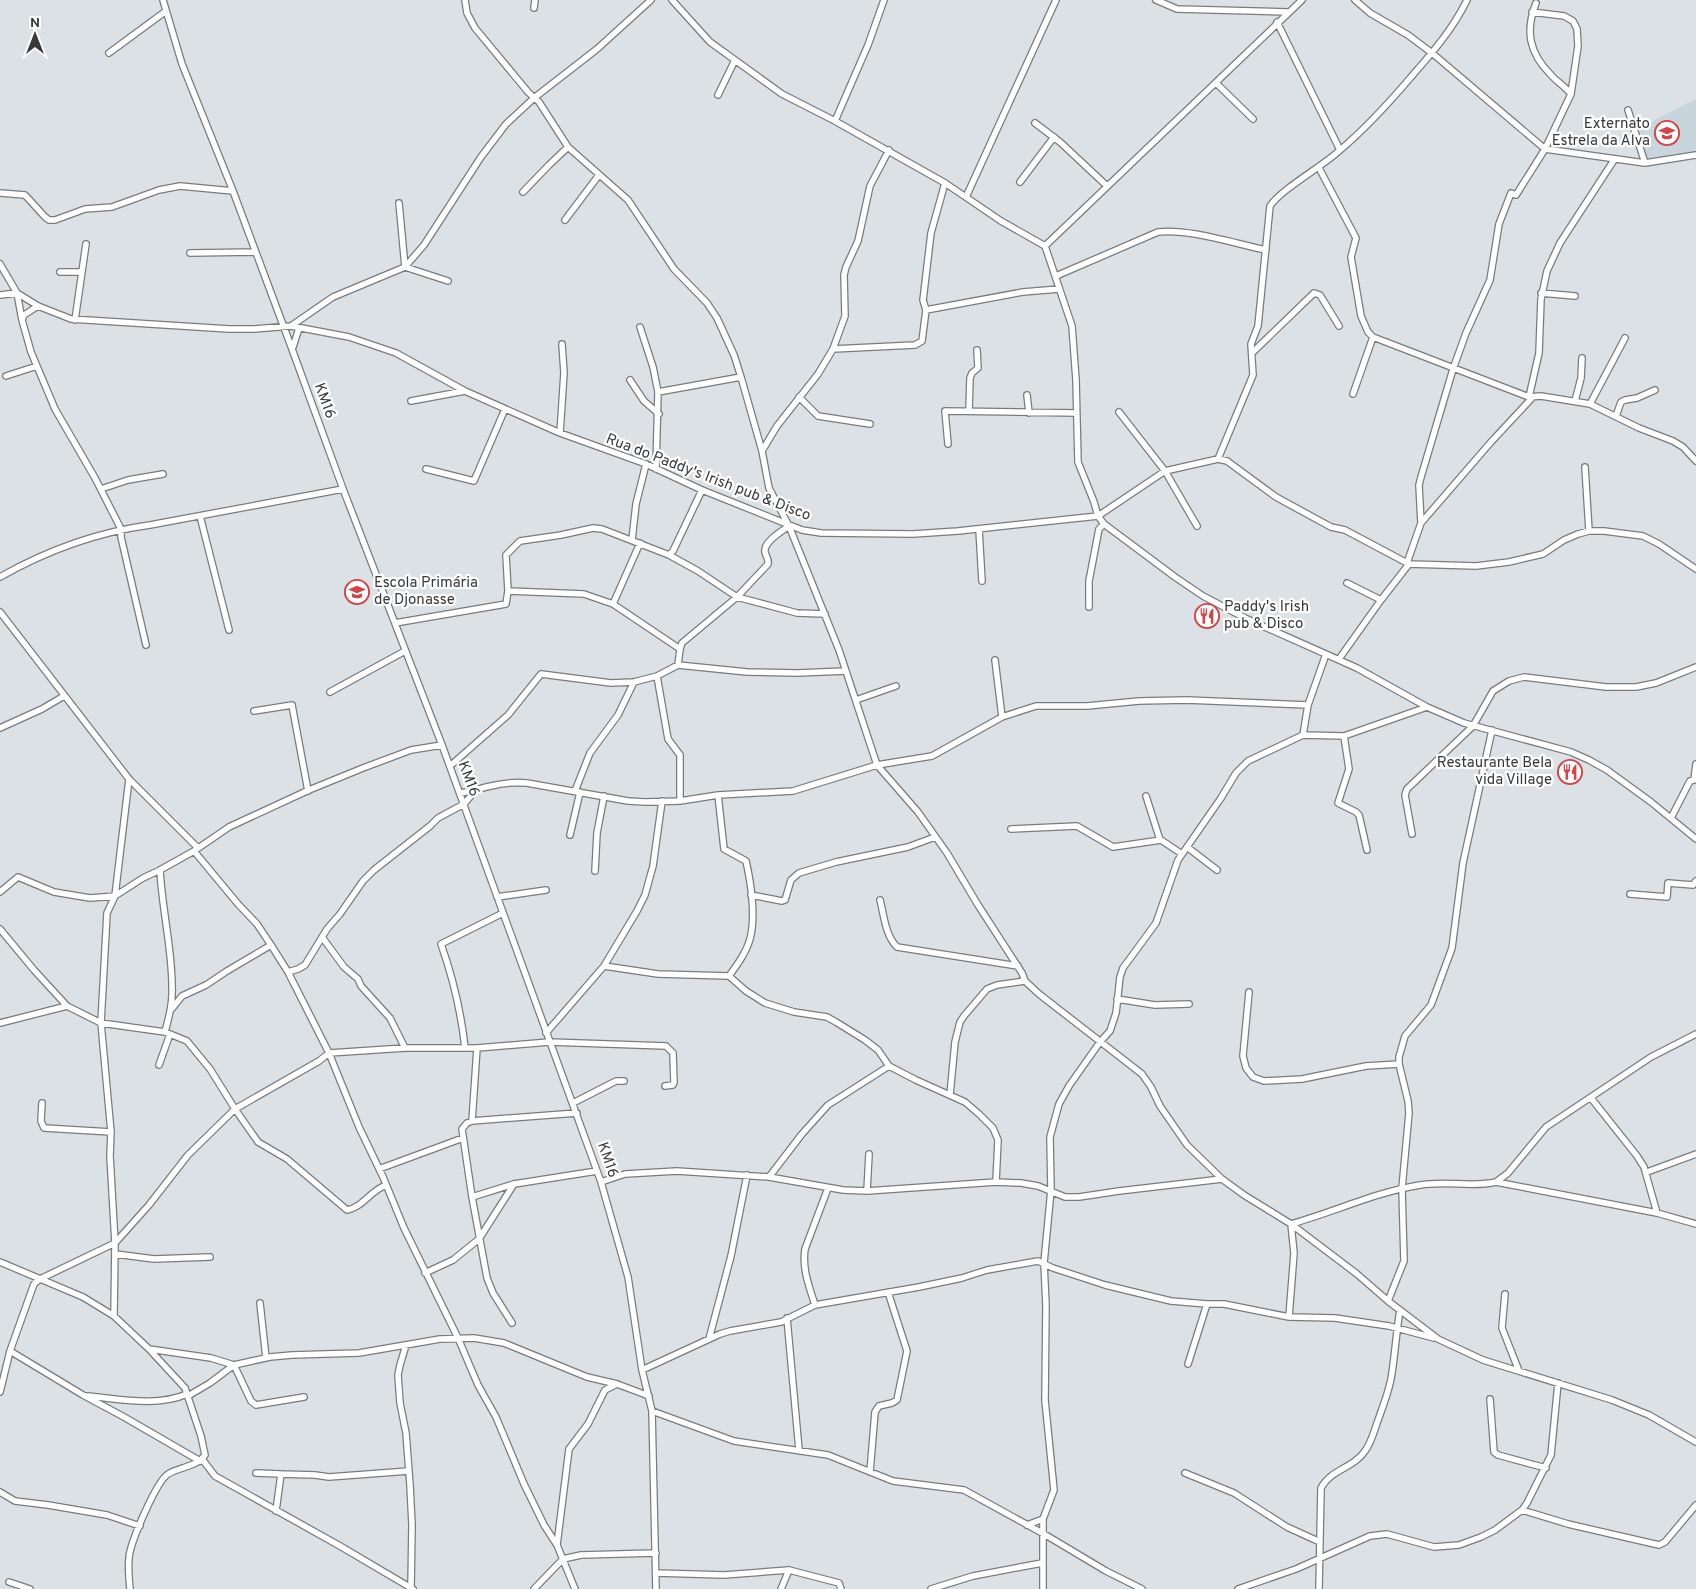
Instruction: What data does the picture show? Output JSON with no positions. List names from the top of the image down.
{
  "streets": {
    "street": ["KM16", "Rua do Paddy's Irish pub & Disco"]
  },
  "places": {
    "school or university": ["Externato Estrela da Alva", "Escola Primária de Djonasse"],
    "restaurant": ["Paddy's Irish pub & Disco", "Restaurante Bela vida Village"]
  },
  "north": "top"
}
